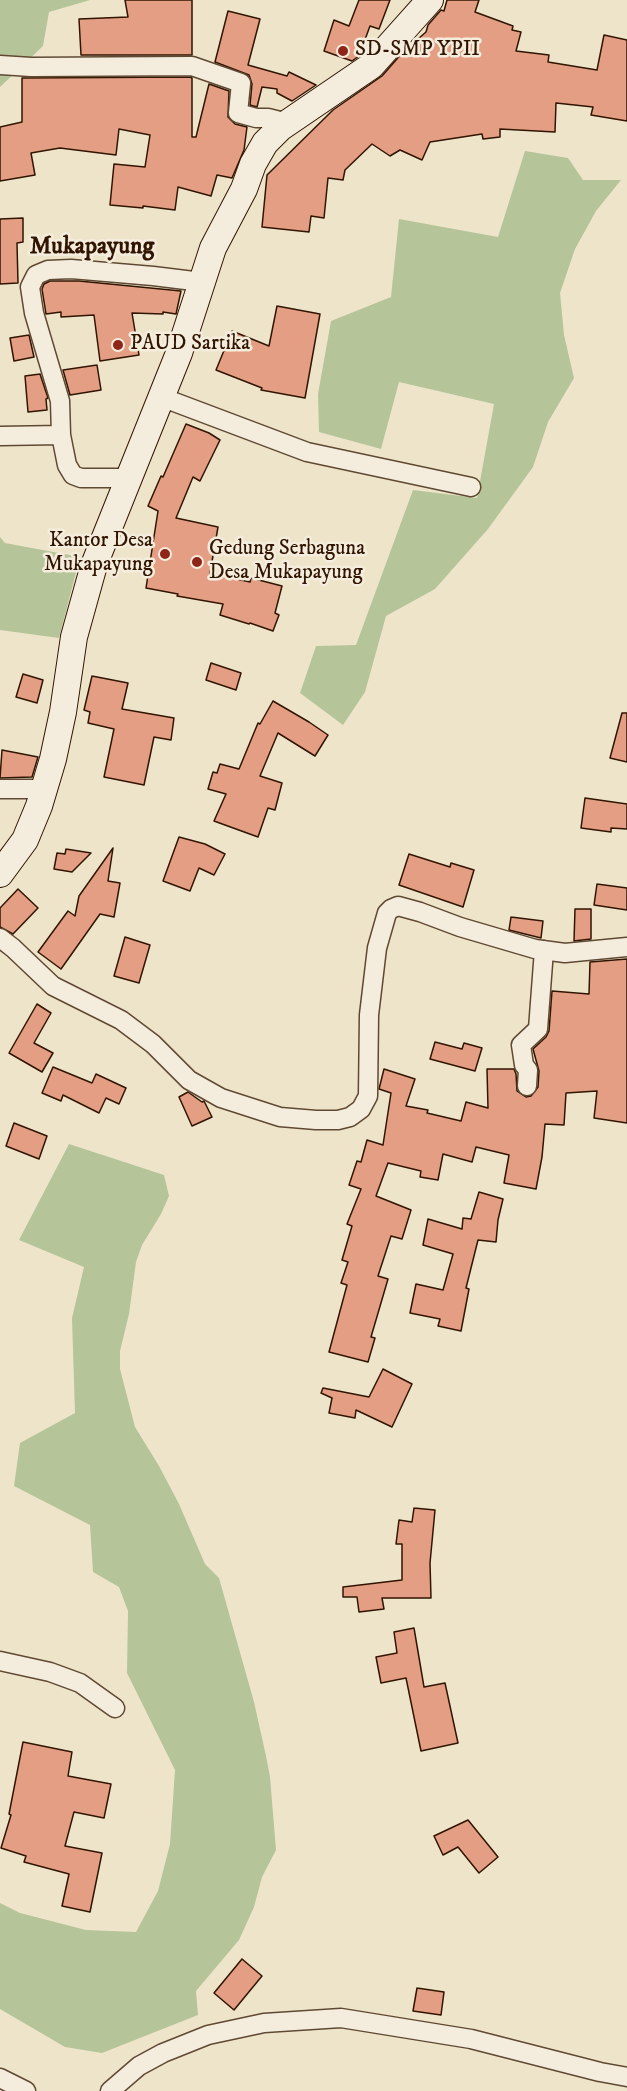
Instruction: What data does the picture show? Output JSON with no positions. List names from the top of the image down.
{
  "districts": ["Mukapayung"],
  "places": [
    "SD-SMP YPII",
    "PAUD Sartika",
    "Kantor Desa Mukapayung",
    "Gedung Serbaguna Desa Mukapayung"
  ]
}
